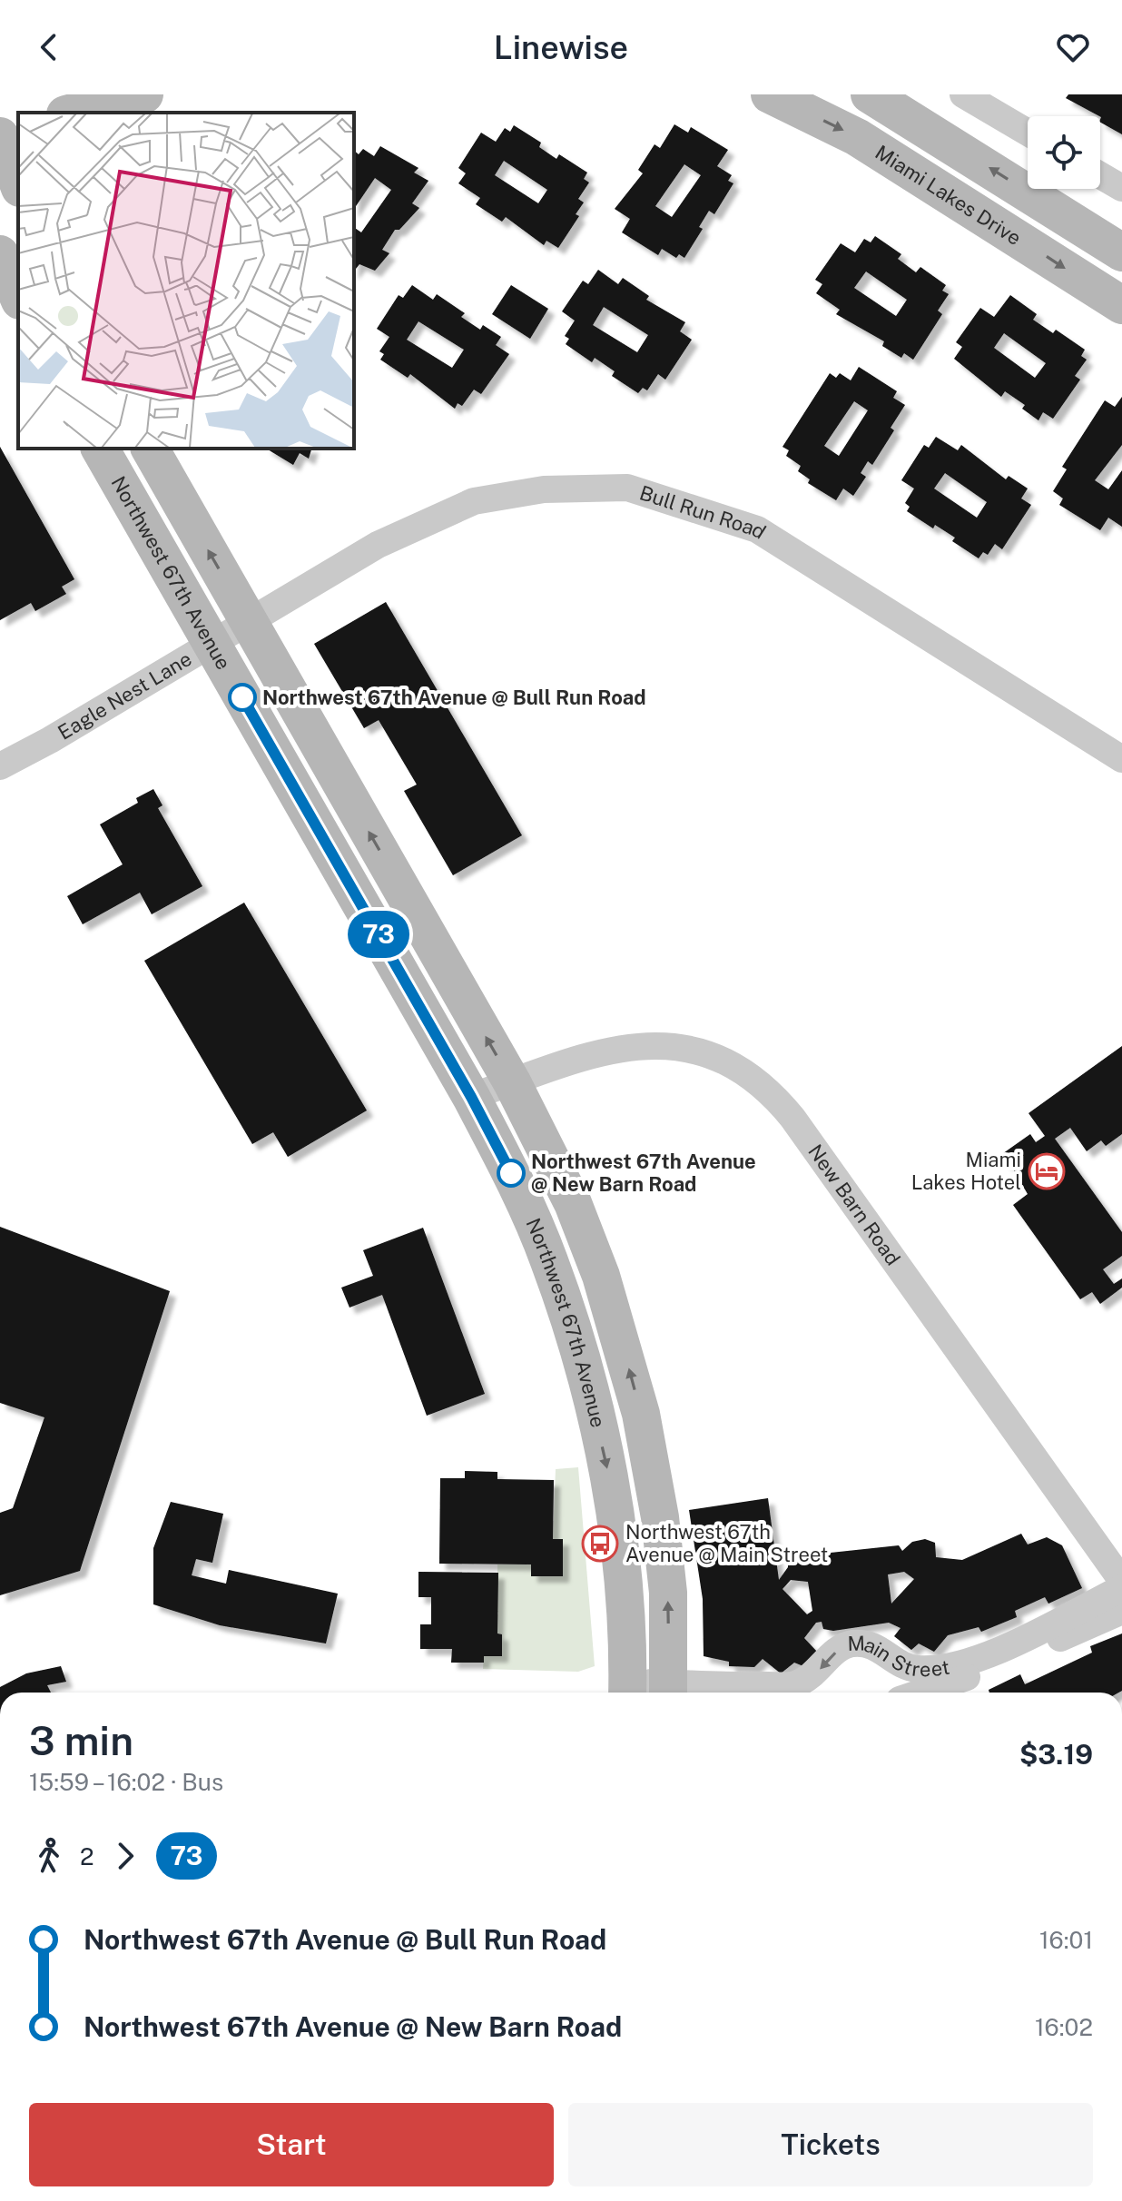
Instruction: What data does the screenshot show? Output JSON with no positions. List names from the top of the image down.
{
  "streets": {
    "main road": ["Miami Lakes Drive", "Northwest 67th Avenue"],
    "street": [
      "Bull Run Road",
      "Eagle Nest Lane",
      "New Barn Road",
      "Main Street"
    ]
  },
  "crossings": [
    ["Bull Run Road", "Eagle Nest Lane"],
    ["Northwest 67th Avenue", "Eagle Nest Lane"],
    ["Northwest 67th Avenue", "New Barn Road"],
    ["Northwest 67th Avenue", "Main Street"]
  ],
  "places": {
    "other": ["Northwest 67th Avenue @ Bull Run Road", "Northwest 67th Avenue @ New Barn Road"],
    "hotel": ["Miami Lakes Hotel"],
    "bus stop": ["Northwest 67th Avenue @ Main Street"]
  },
  "lines": ["bus line 73"],
  "page": {
    "header": "Linewise",
    "on_map": "73",
    "heading": ["3 min", "15:59 – 16:02 · Bus", "$3.19"],
    "legs": ["2", "73"],
    "list": [
      {
        "name": "Northwest 67th Avenue @ Bull Run Road",
        "value": "16:01"
      },
      {
        "name": "Northwest 67th Avenue @ New Barn Road",
        "value": "16:02"
      }
    ],
    "buttons": ["Start", "Tickets"]
  }
}
